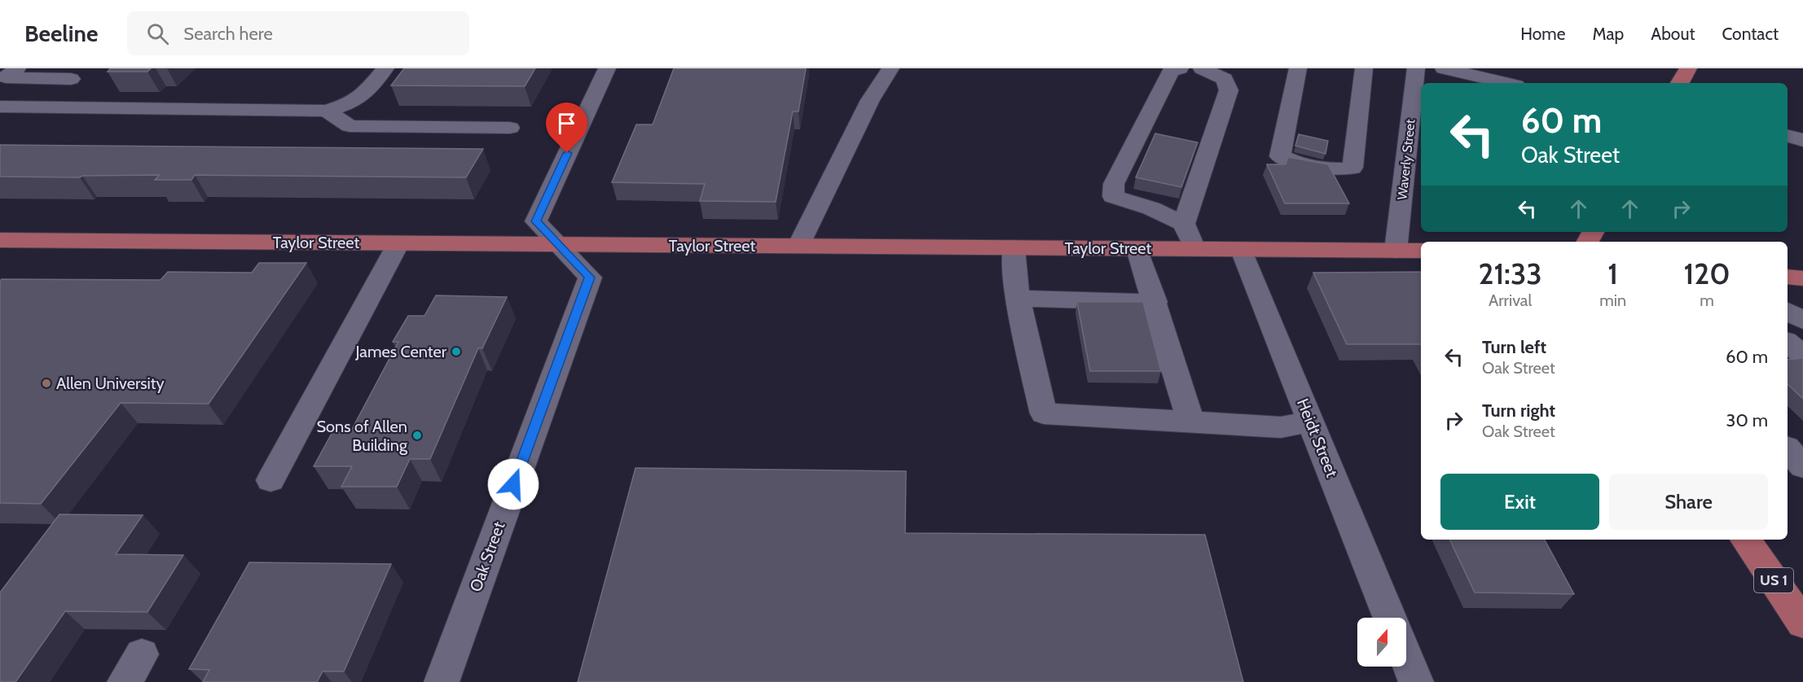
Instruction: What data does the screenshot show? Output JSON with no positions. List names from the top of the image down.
{
  "streets": {
    "main road": ["Taylor Street", "US 1"],
    "street": ["Waverly Street", "Heidt Street", "Oak Street"]
  },
  "crossings": [
    ["Waverly Street", "Taylor Street"],
    ["Taylor Street", "Heidt Street"],
    ["Taylor Street", "Oak Street"]
  ],
  "places": ["James Center", "Allen University", "Sons of Allen Building"],
  "north": "top",
  "page": {
    "header": "Beeline",
    "search": "Search here",
    "nav": [
      "Home",
      "Map",
      "About",
      "Contact"
    ],
    "turn": ["60 m", "Oak Street"],
    "eta": [
      "21:33",
      "Arrival",
      "1",
      "min",
      "120",
      "m"
    ],
    "list": [
      {
        "name": "Turn left",
        "note": "Oak Street",
        "value": "60 m"
      },
      {
        "name": "Turn right",
        "note": "Oak Street",
        "value": "30 m"
      }
    ],
    "buttons": ["Exit", "Share"]
  }
}
